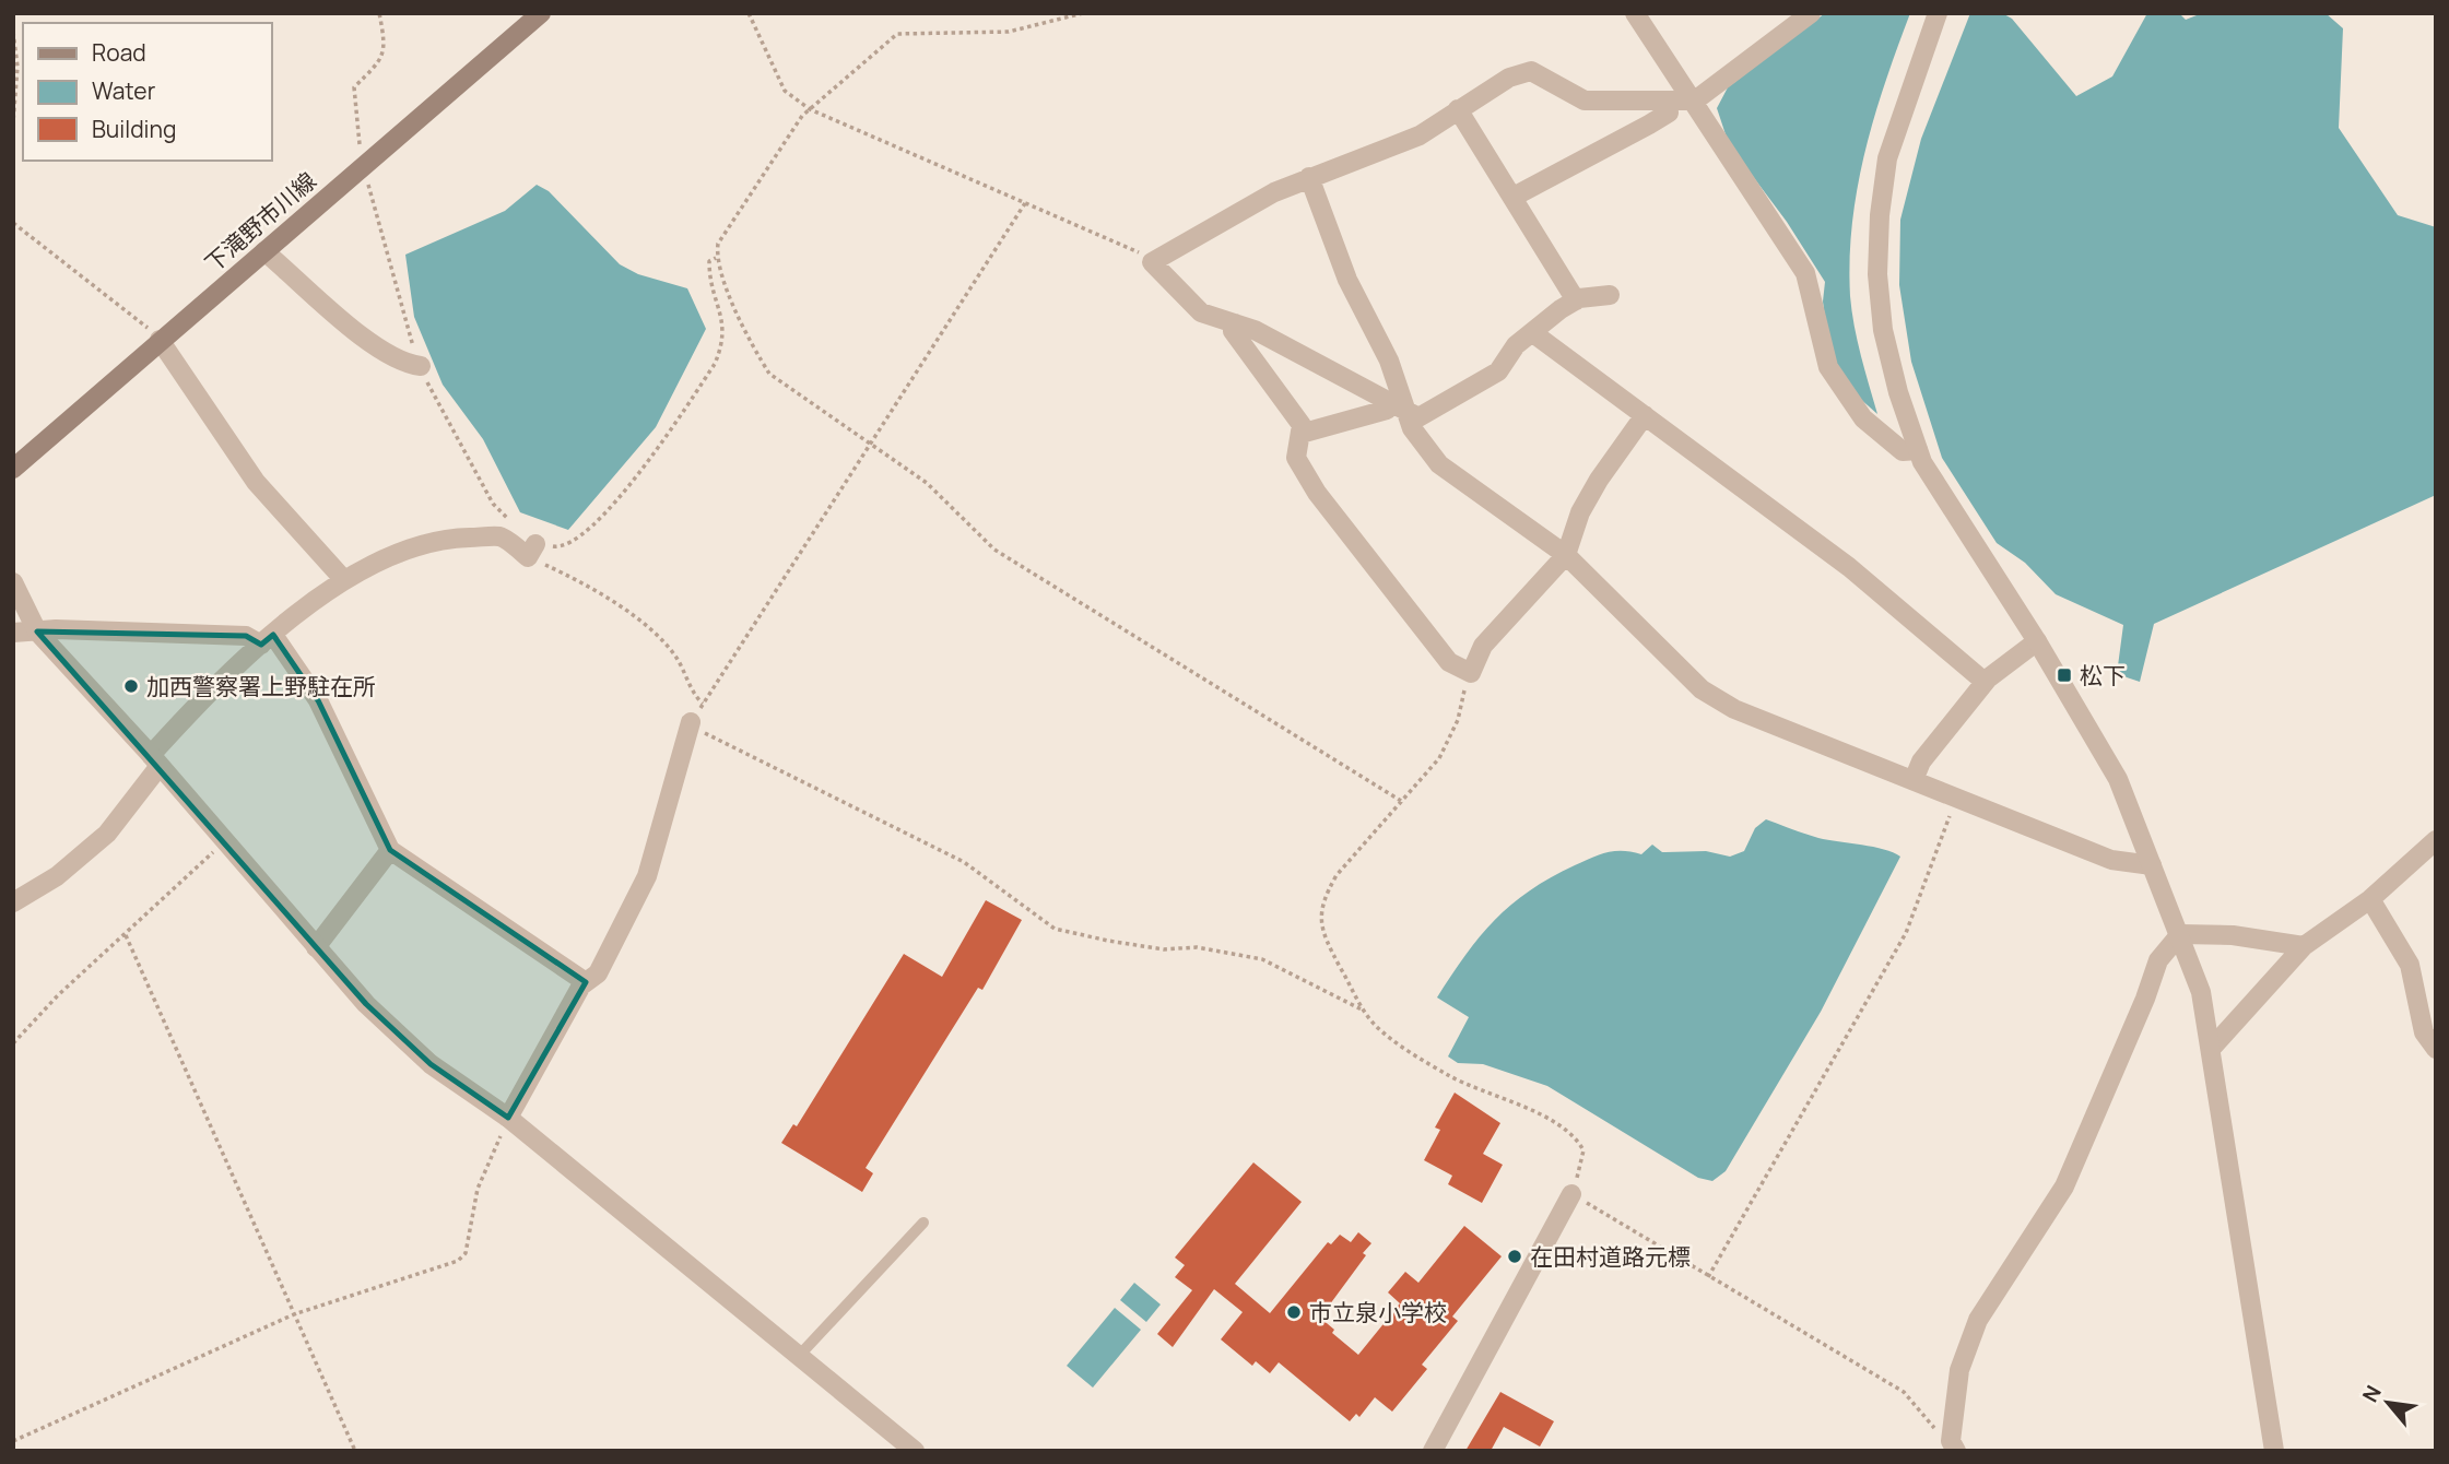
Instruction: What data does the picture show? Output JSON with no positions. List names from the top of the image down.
{
  "streets": {
    "main road": ["下滝野市川線"]
  },
  "places": {
    "transit": ["松下"],
    "other": ["加西警察署上野駐在所", "在田村道路元標", "市立泉小学校"]
  },
  "legend": ["Road", "Water", "Building"],
  "north": "top left"
}
